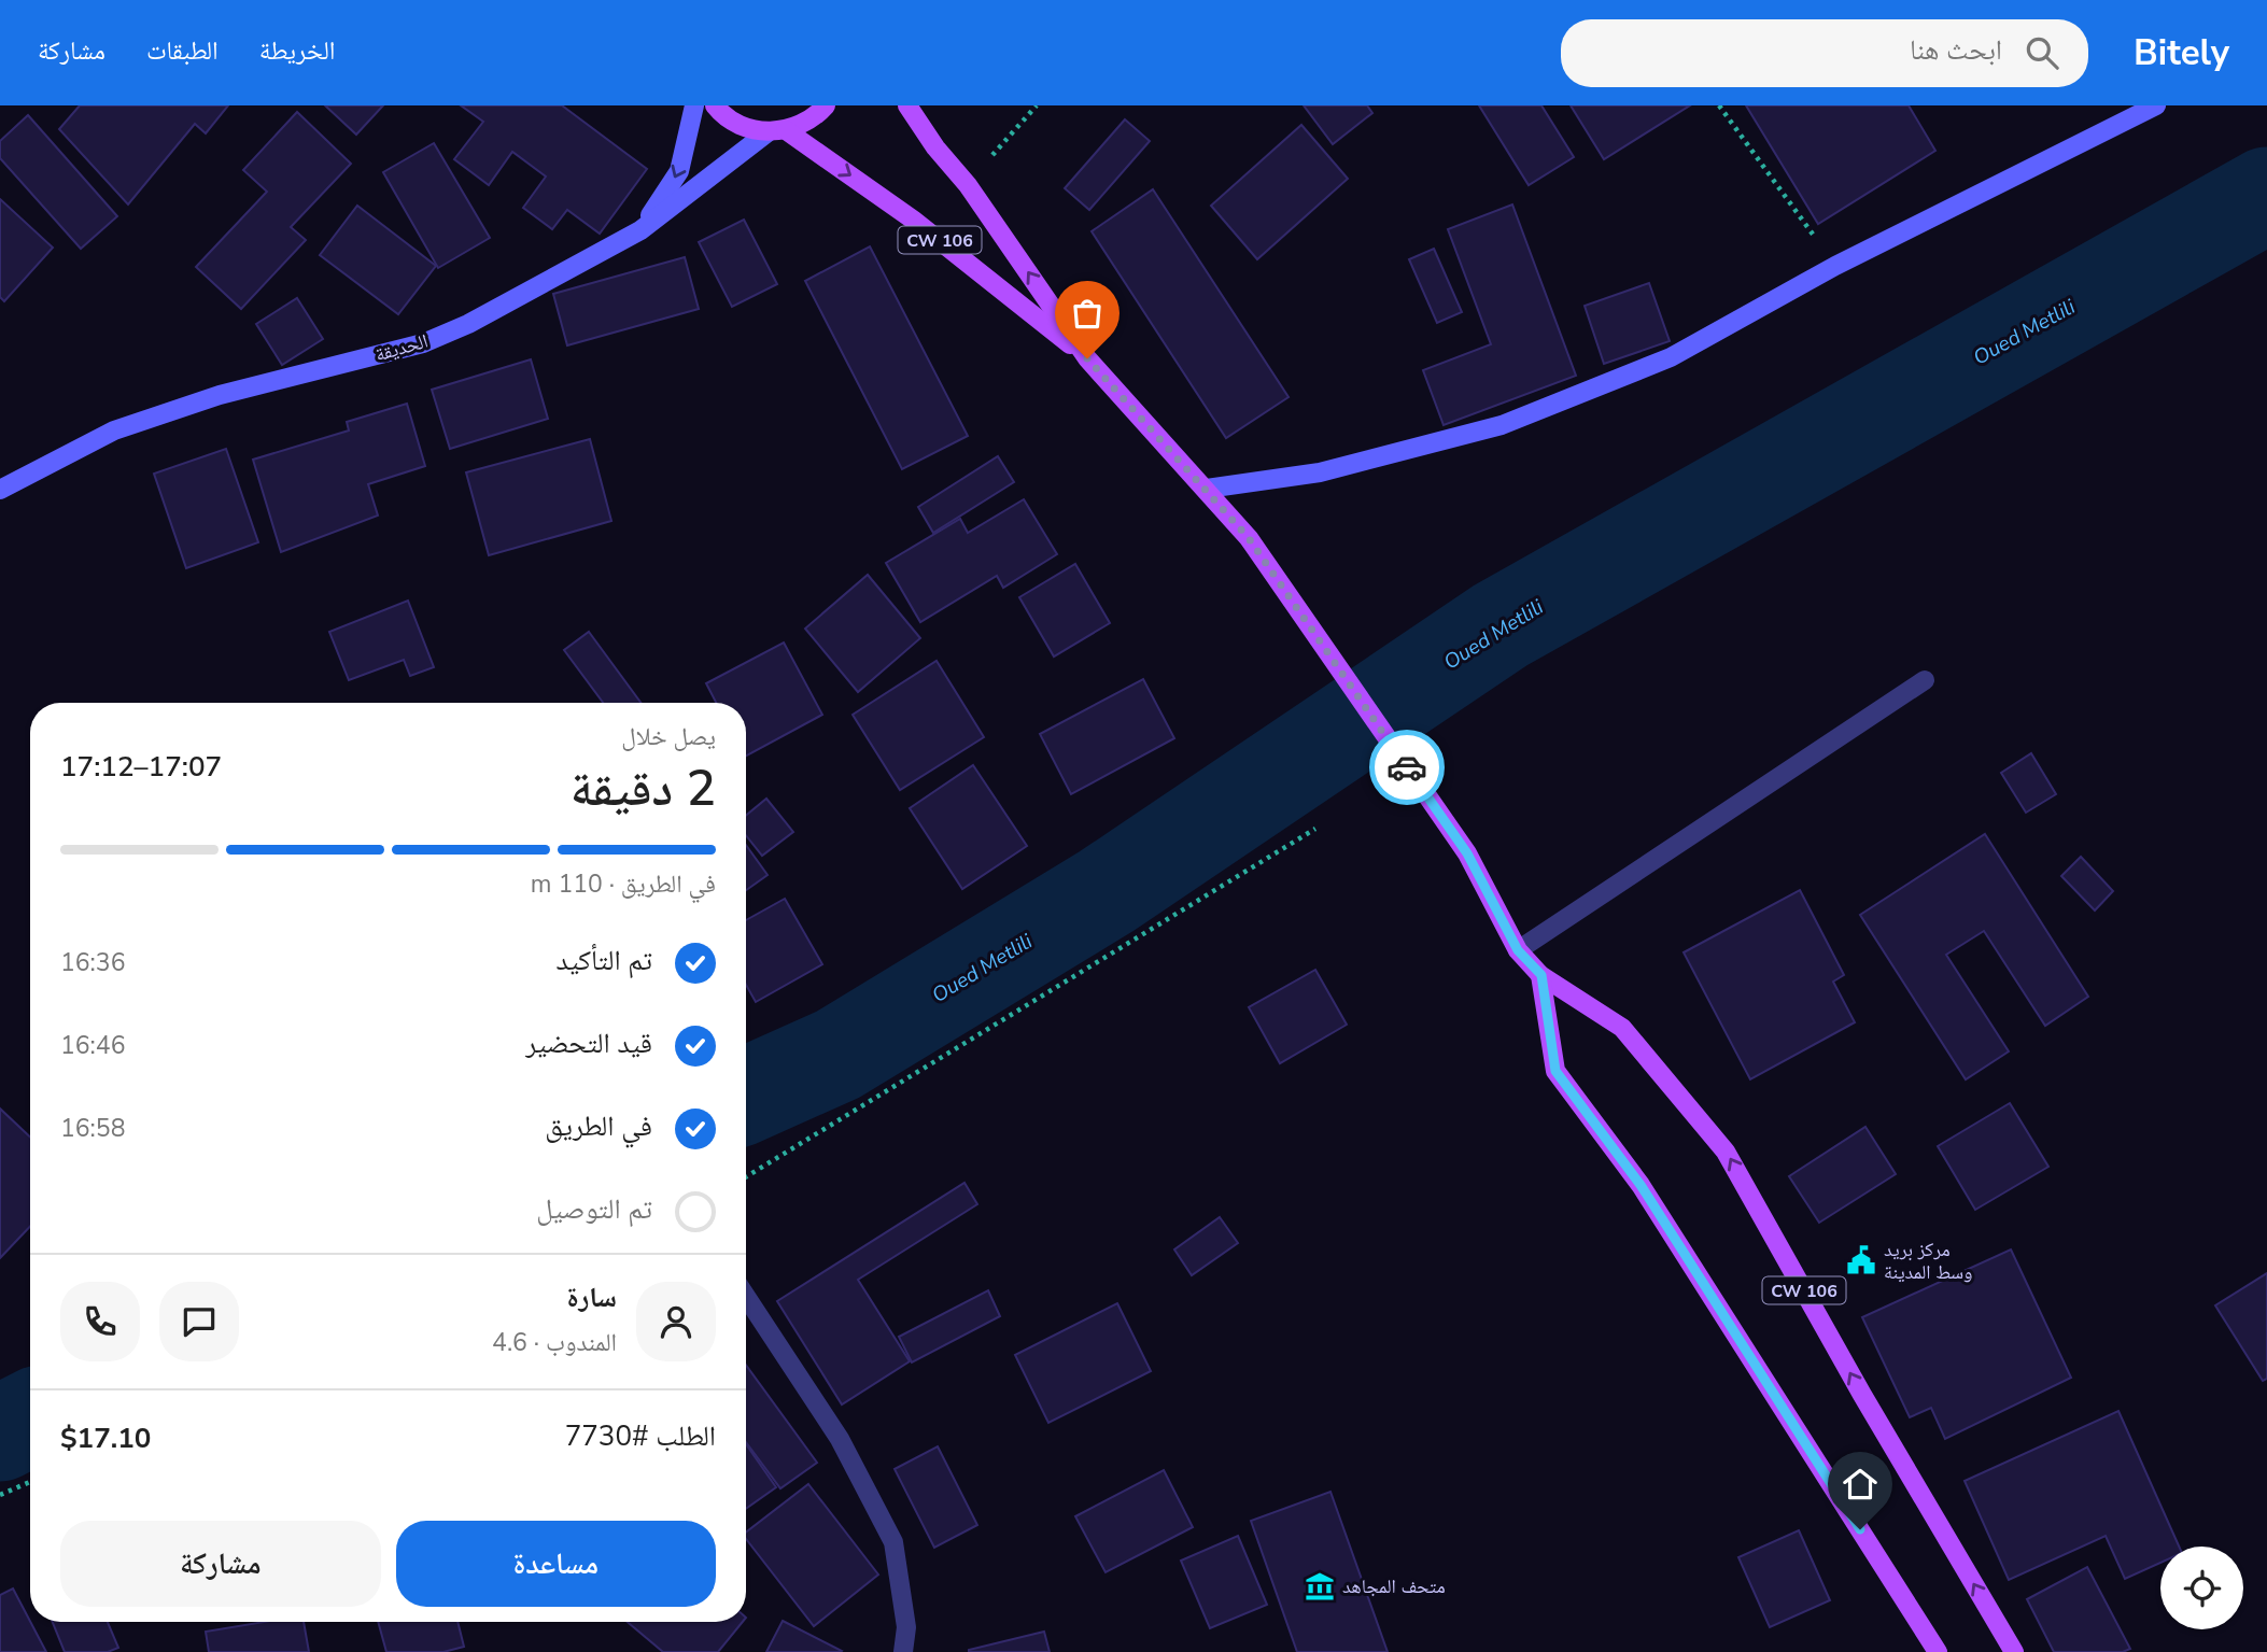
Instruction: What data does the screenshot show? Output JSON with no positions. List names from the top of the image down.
{
  "streets": {
    "main road": ["CW 106"],
    "street": ["الحديقة"]
  },
  "crossings": [
    ["CW 106", "الحديقة"]
  ],
  "water": ["Oued Metlili"],
  "places": {
    "public building": ["مركز بريد وسط المدينة"],
    "museum": ["متحف المجاهد"]
  },
  "page": {
    "header": "Bitely",
    "search": "ابحث هنا",
    "nav": ["الخريطة", "الطبقات", "مشاركة"],
    "heading": ["2 دقيقة", "يصل خلال", "17:07–17:12"],
    "panel": [
      "سارة",
      "المندوب · 4.6",
      "الطلب #7730",
      "$17.10"
    ],
    "bar": "في الطريق · 110 m",
    "list": [
      ["تم التأكيد", "16:36"],
      ["قيد التحضير", "16:46"],
      ["في الطريق", "16:58"],
      "تم التوصيل"
    ],
    "buttons": ["مساعدة", "مشاركة"]
  }
}
